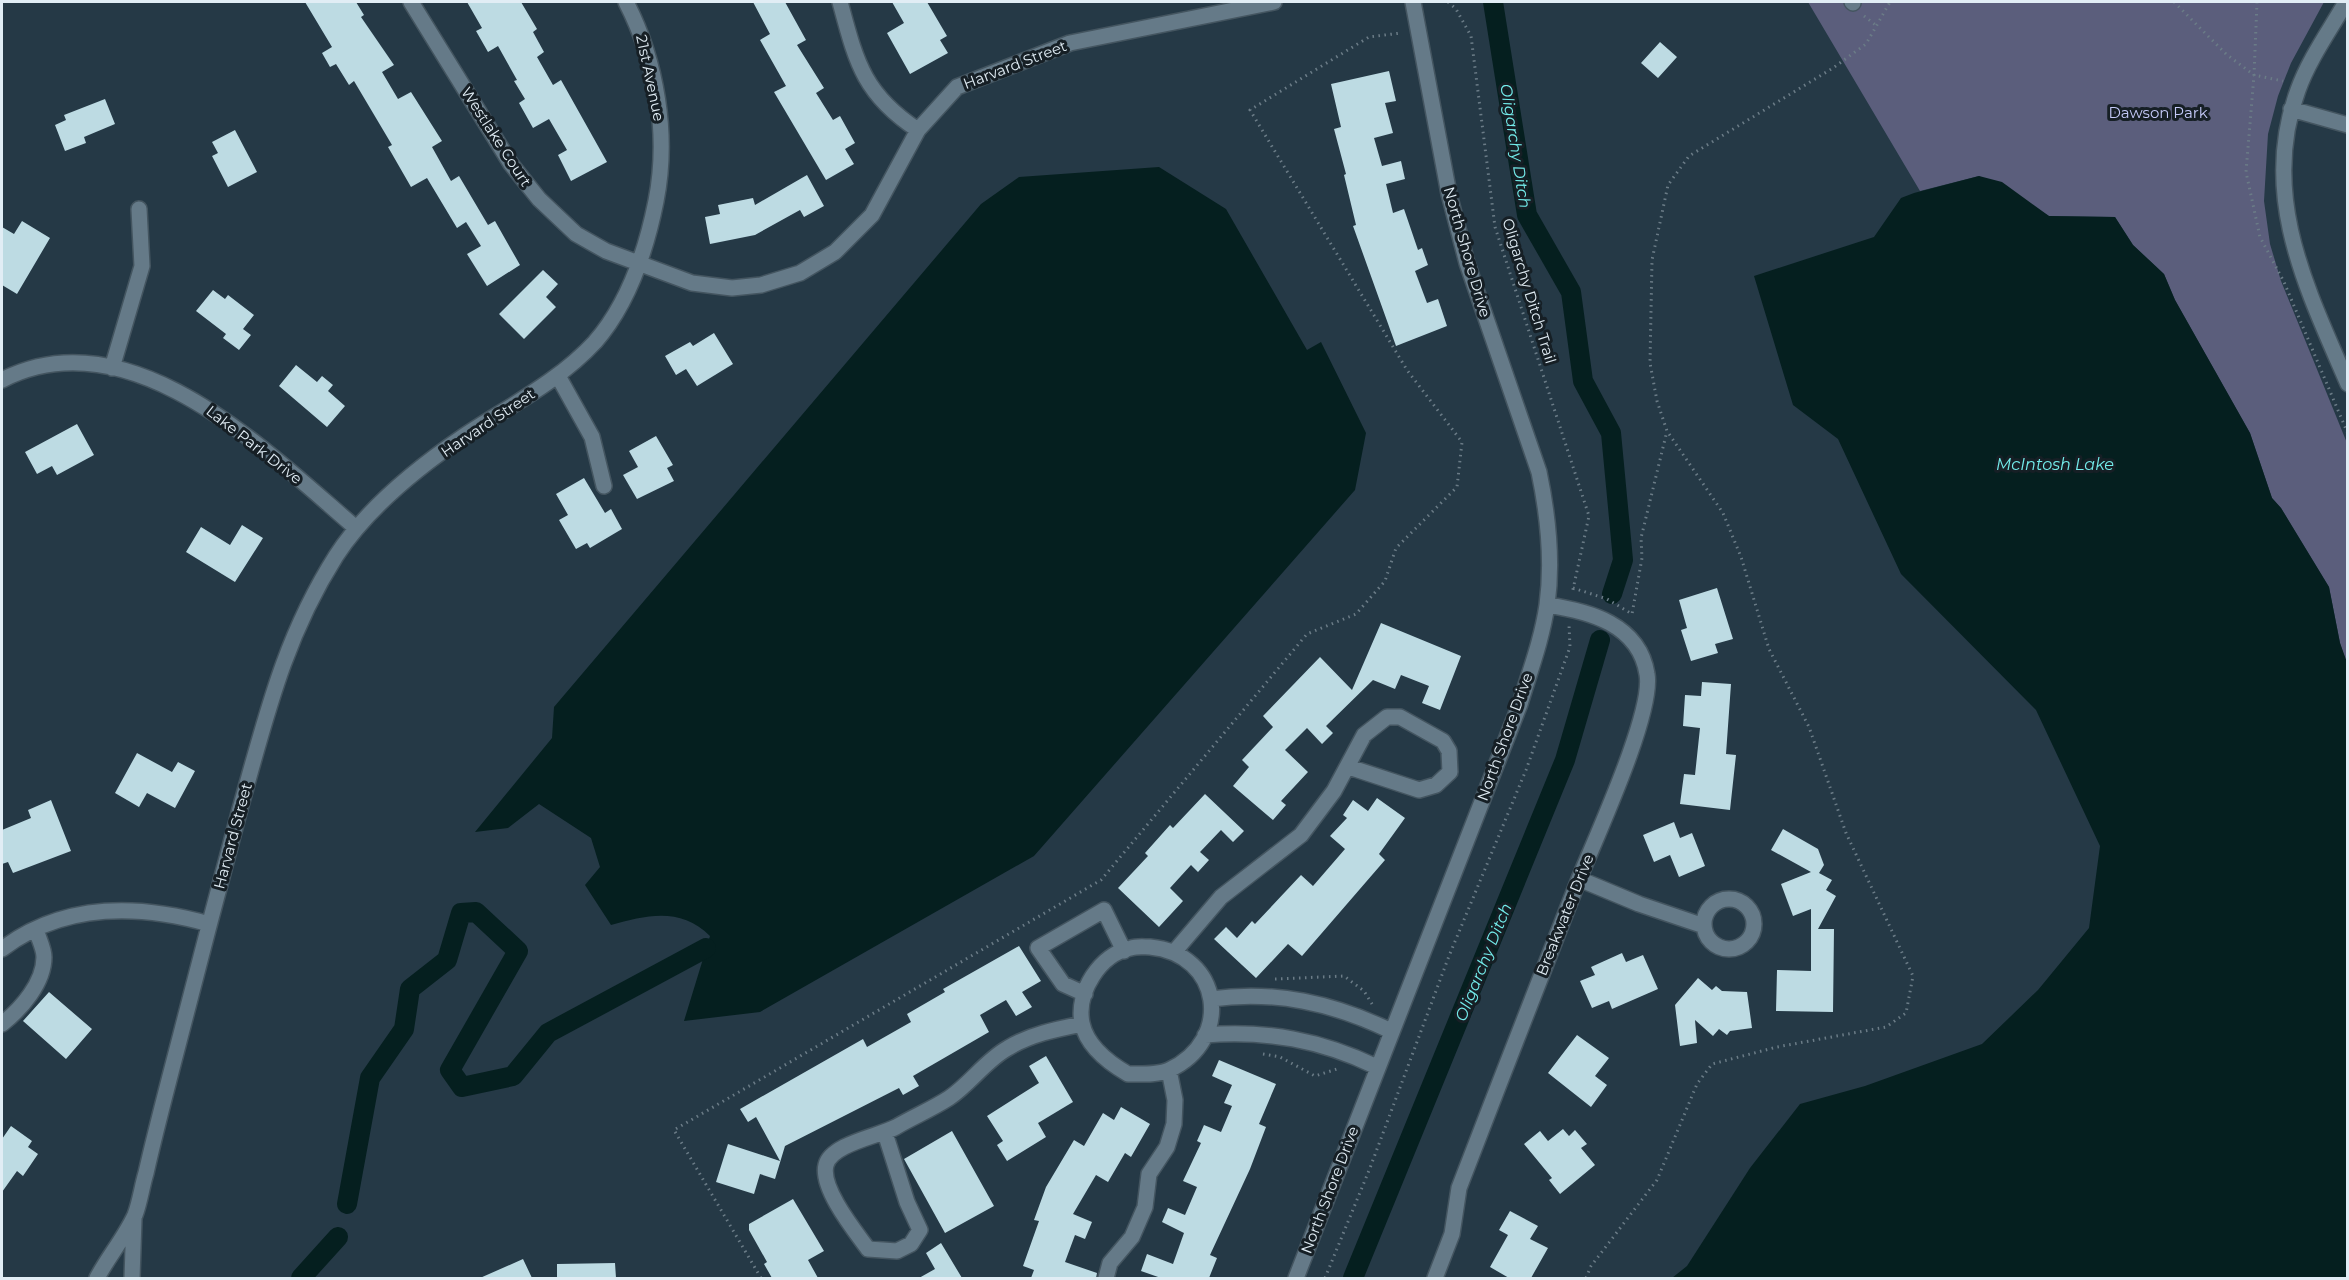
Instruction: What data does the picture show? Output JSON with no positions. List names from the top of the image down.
{
  "streets": {
    "street": [
      "Harvard Street",
      "21st Avenue",
      "Westlake Court",
      "North Shore Drive",
      "Lake Park Drive",
      "Breakwater Drive"
    ],
    "path": ["Oligarchy Ditch Trail"]
  },
  "crossings": [
    ["Harvard Street", "21st Avenue"],
    ["Harvard Street", "Westlake Court"],
    ["Harvard Street", "Lake Park Drive"],
    ["21st Avenue", "Westlake Court"],
    ["North Shore Drive", "Breakwater Drive"],
    ["Oligarchy Ditch Trail", "Breakwater Drive"]
  ],
  "water": ["Oligarchy Ditch", "McIntosh Lake"],
  "parks": ["Dawson Park"]
}
